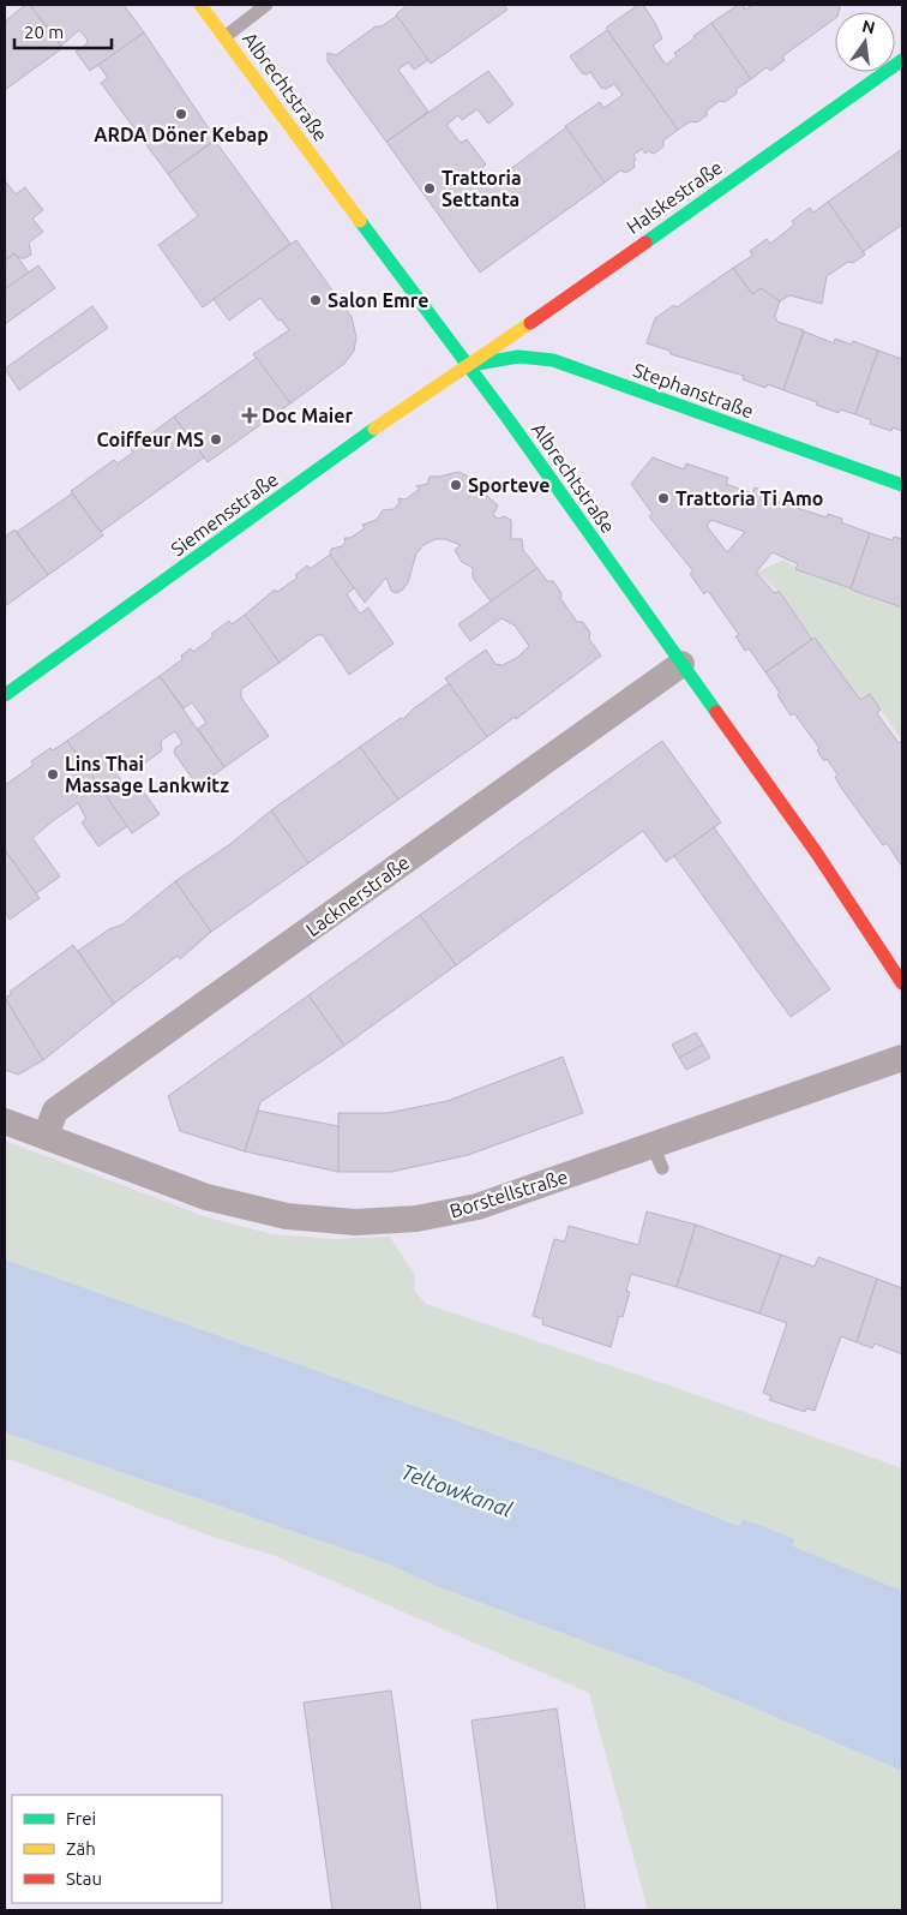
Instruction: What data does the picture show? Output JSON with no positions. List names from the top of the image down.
{
  "streets": {
    "street": [
      "Albrechtstraße",
      "Halskestraße",
      "Stephanstraße",
      "Siemensstraße",
      "Lacknerstraße",
      "Borstellstraße"
    ]
  },
  "crossings": [
    ["Albrechtstraße", "Halskestraße"],
    ["Albrechtstraße", "Stephanstraße"],
    ["Albrechtstraße", "Siemensstraße"],
    ["Albrechtstraße", "Lacknerstraße"],
    ["Halskestraße", "Stephanstraße"],
    ["Halskestraße", "Siemensstraße"],
    ["Stephanstraße", "Siemensstraße"],
    ["Lacknerstraße", "Borstellstraße"]
  ],
  "water": ["Teltowkanal"],
  "places": {
    "other": [
      "ARDA Döner Kebap",
      "Trattoria Settanta",
      "Salon Emre",
      "Coiffeur MS",
      "Sporteve",
      "Trattoria Ti Amo",
      "Lins Thai Massage Lankwitz"
    ],
    "health": ["Doc Maier"]
  },
  "legend": ["Frei", "Zäh", "Stau"],
  "scale_bar": "20 m",
  "north": "top"
}
